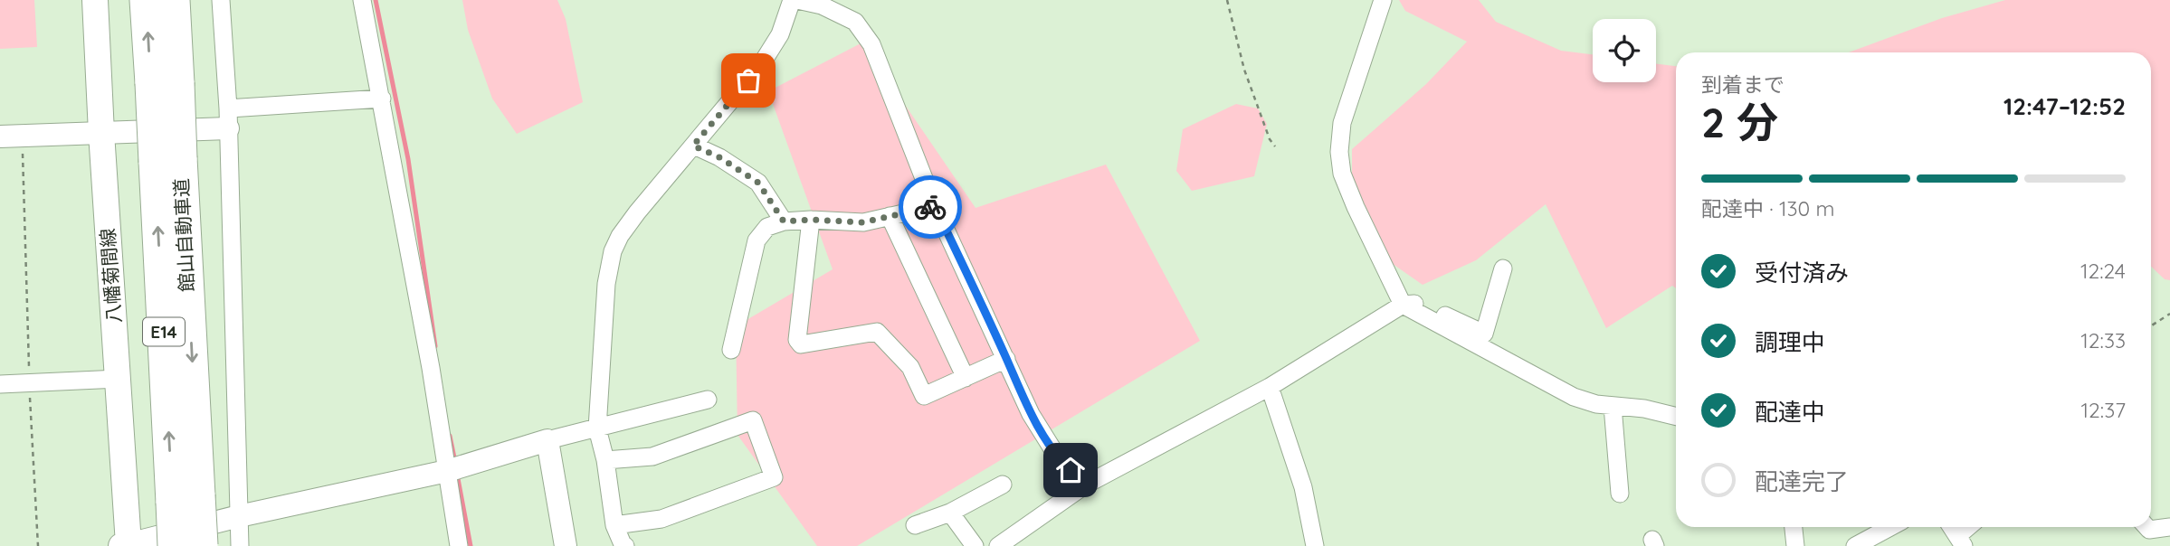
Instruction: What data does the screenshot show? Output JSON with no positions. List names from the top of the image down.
{
  "streets": {
    "highway": ["館山自動車道", "E14"],
    "main road": ["八幡菊間線"]
  },
  "page": {
    "heading": ["2 分", "到着まで", "12:47–12:52"],
    "bar": "配達中 · 130 m",
    "list": [
      ["受付済み", "12:24"],
      ["調理中", "12:33"],
      ["配達中", "12:37"],
      "配達完了"
    ]
  }
}
